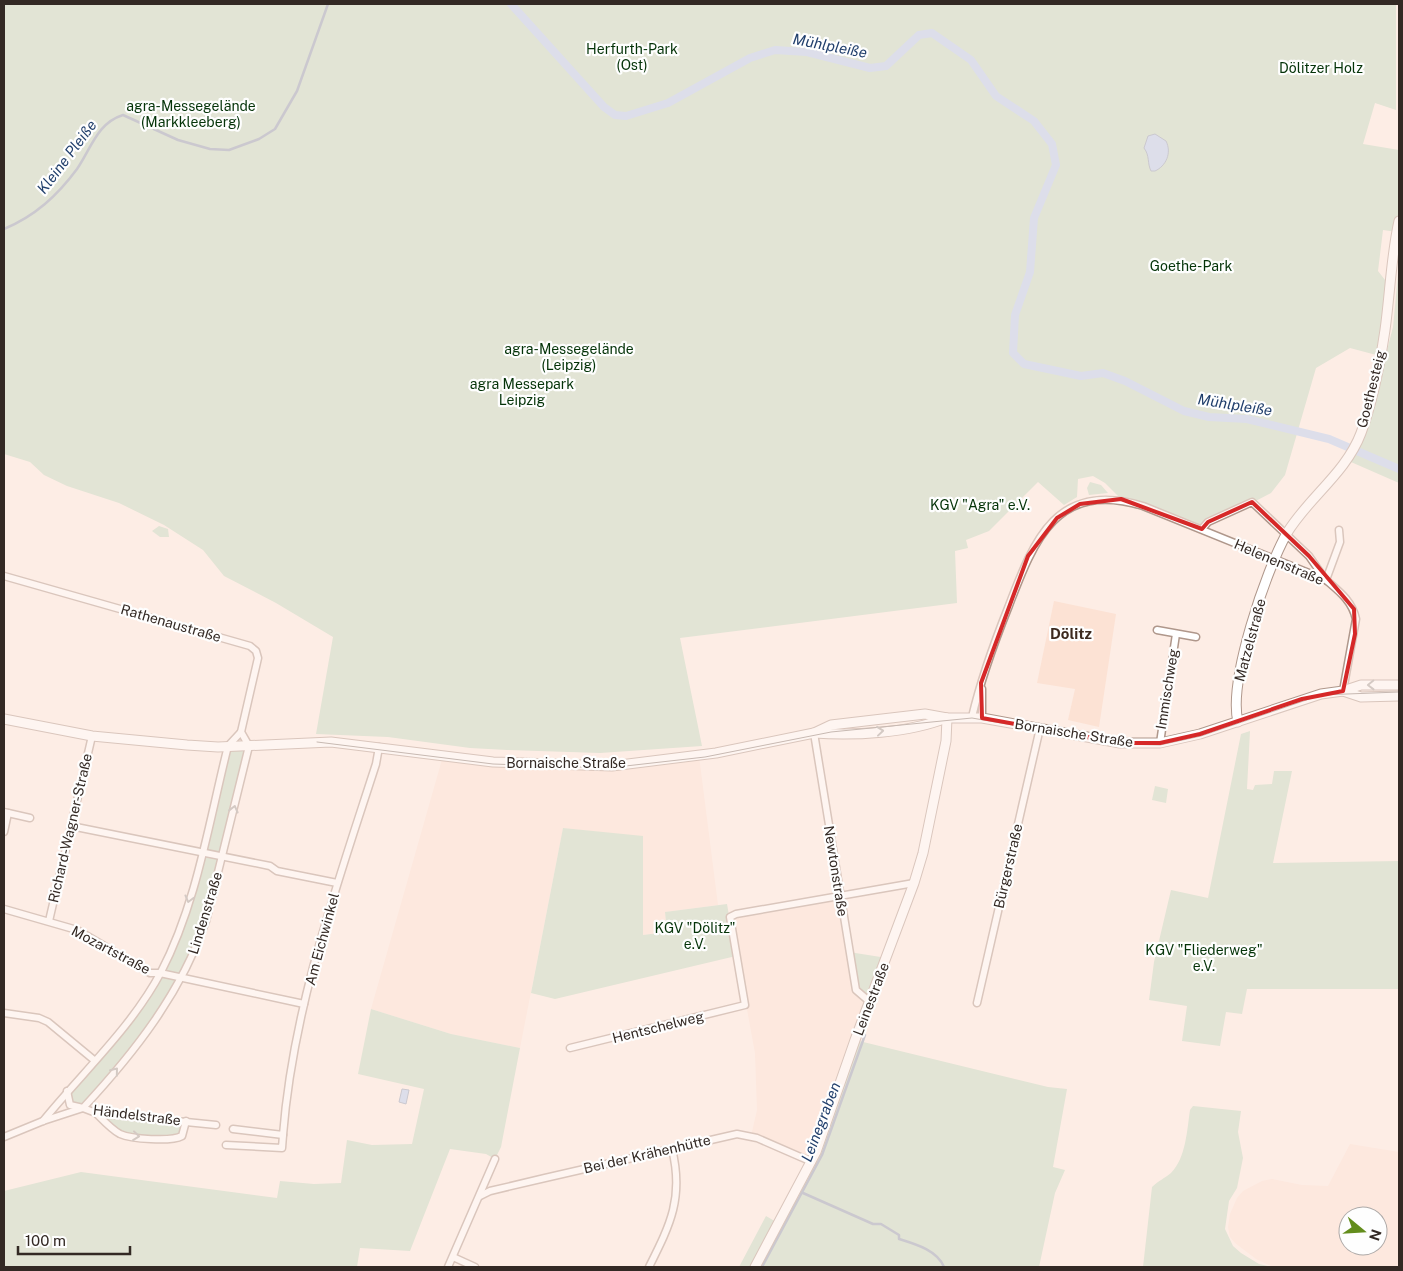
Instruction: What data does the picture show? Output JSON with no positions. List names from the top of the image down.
{
  "streets": {
    "main road": [
      "Goethesteig",
      "Matzelstraße",
      "Bornaische Straße",
      "Leinestraße"
    ],
    "street": [
      "Helenenstraße",
      "Rathenaustraße",
      "Immischweg",
      "Richard-Wagner-Straße",
      "Bürgerstraße",
      "Newtonstraße",
      "Lindenstraße",
      "Am Eichwinkel",
      "Mozartstraße",
      "Hentschelweg",
      "Händelstraße",
      "Bei der Krähenhütte"
    ]
  },
  "crossings": [
    ["Goethesteig", "Helenenstraße"],
    ["Goethesteig", "Matzelstraße"],
    ["Helenenstraße", "Matzelstraße"],
    ["Helenenstraße", "Bornaische Straße"],
    ["Rathenaustraße", "Bornaische Straße"],
    ["Rathenaustraße", "Lindenstraße"],
    ["Matzelstraße", "Bornaische Straße"],
    ["Immischweg", "Bornaische Straße"],
    ["Bornaische Straße", "Richard-Wagner-Straße"],
    ["Bornaische Straße", "Bürgerstraße"],
    ["Bornaische Straße", "Newtonstraße"],
    ["Bornaische Straße", "Lindenstraße"],
    ["Bornaische Straße", "Am Eichwinkel"],
    ["Bornaische Straße", "Leinestraße"],
    ["Richard-Wagner-Straße", "Mozartstraße"],
    ["Newtonstraße", "Leinestraße"],
    ["Newtonstraße", "Hentschelweg"],
    ["Lindenstraße", "Mozartstraße"],
    ["Lindenstraße", "Händelstraße"],
    ["Am Eichwinkel", "Mozartstraße"],
    ["Leinestraße", "Bei der Krähenhütte"]
  ],
  "districts": ["Dölitz"],
  "water": ["Mühlpleiße", "Kleine Pleiße", "Leinegraben"],
  "parks": [
    "Herfurth-Park (Ost)",
    "Dölitzer Holz",
    "agra-Messegelände (Markkleeberg)",
    "Goethe-Park",
    "agra-Messegelände (Leipzig)",
    "agra Messepark Leipzig",
    "KGV \"Agra\" e.V.",
    "KGV \"Dölitz\" e.V.",
    "KGV \"Fliederweg\" e.V."
  ],
  "scale_bar": "100 m",
  "north": "right"
}
